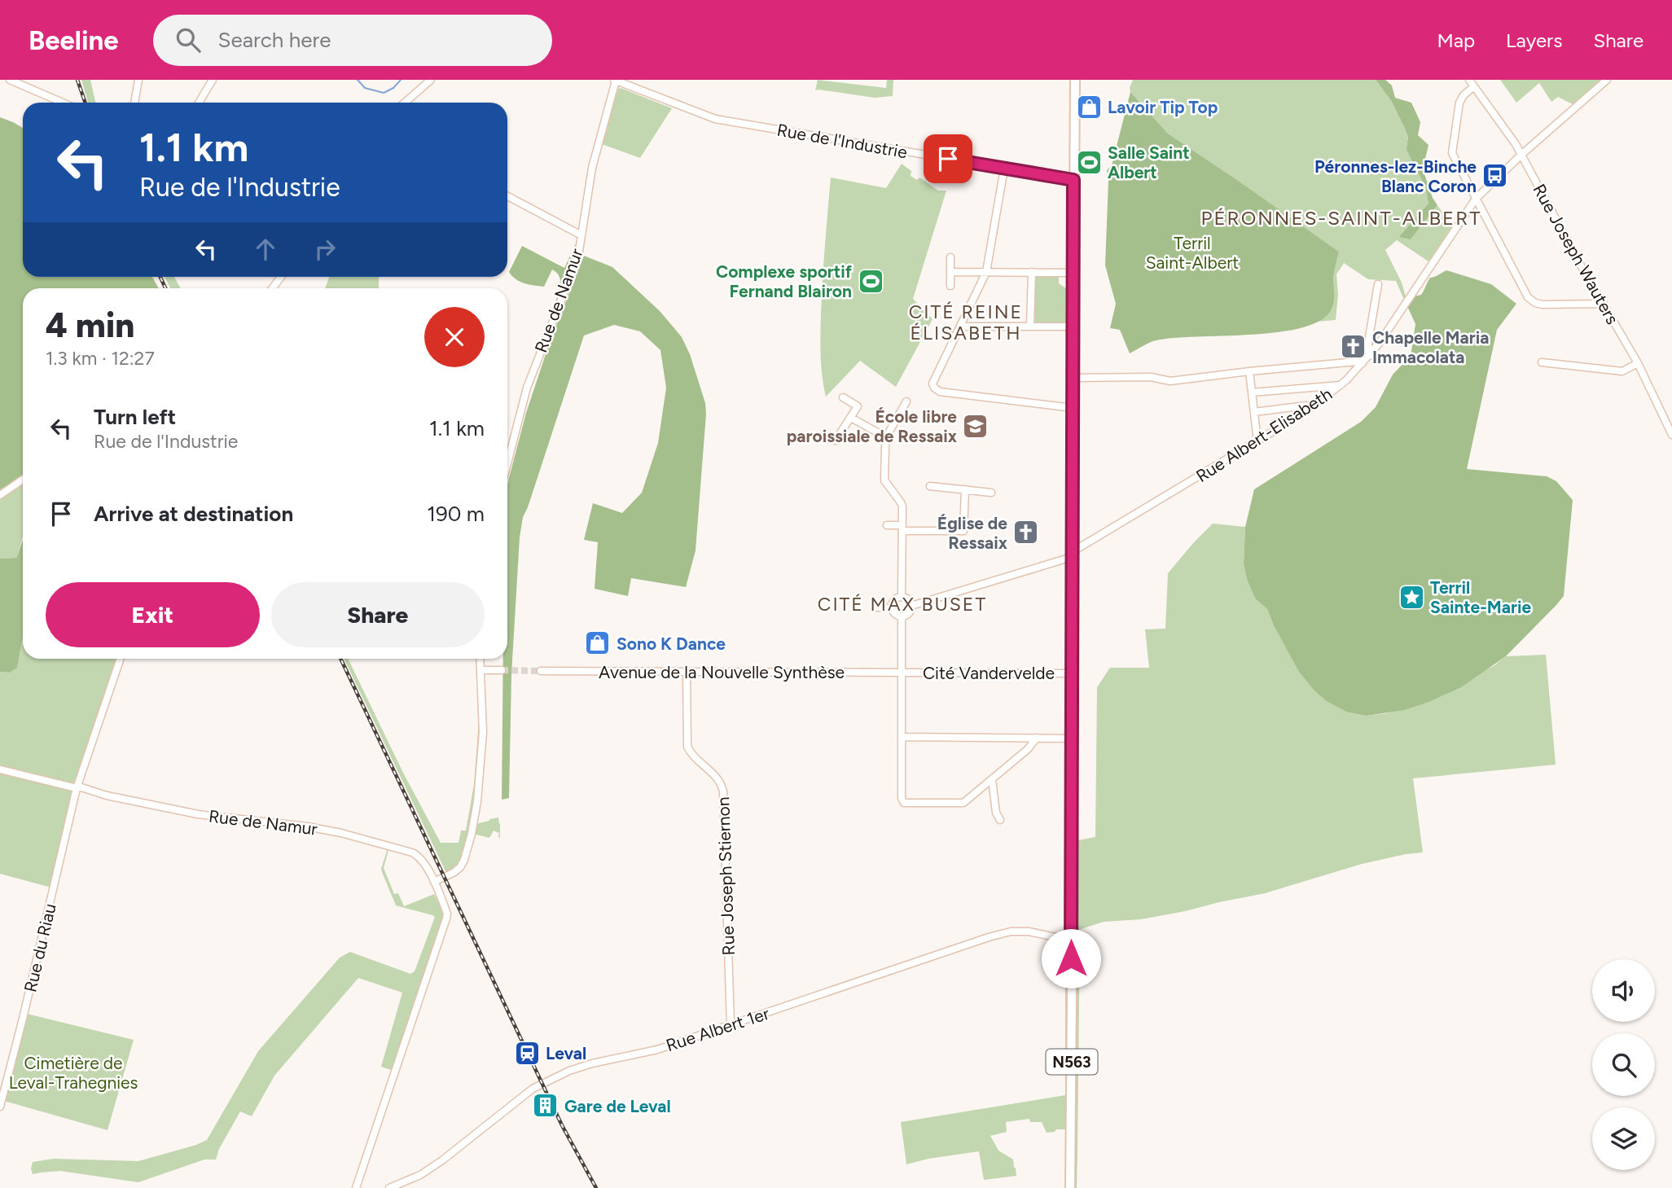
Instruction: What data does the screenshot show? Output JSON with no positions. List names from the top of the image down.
{
  "streets": {
    "main road": ["N563"],
    "street": [
      "Rue de l'Industrie",
      "Rue Joseph Wauters",
      "Rue de Namur",
      "Rue Albert-Elisabeth",
      "Avenue de la Nouvelle Synthèse",
      "Cité Vandervelde",
      "Rue Joseph Stiernon",
      "Rue du Riau",
      "Rue Albert 1er"
    ]
  },
  "crossings": [
    ["Rue de l'Industrie", "Rue de Namur"],
    ["Rue de l'Industrie", "N563"],
    ["Rue Joseph Wauters", "Rue Albert-Elisabeth"],
    ["Rue de Namur", "Rue du Riau"],
    ["Rue Albert-Elisabeth", "N563"],
    ["Avenue de la Nouvelle Synthèse", "Cité Vandervelde"],
    ["Avenue de la Nouvelle Synthèse", "Rue Joseph Stiernon"],
    ["Cité Vandervelde", "N563"],
    ["Rue Joseph Stiernon", "Rue Albert 1er"],
    ["Rue Albert 1er", "N563"]
  ],
  "districts": ["PÉRONNES-SAINT-ALBERT", "CITÉ REINE ÉLISABETH", "CITÉ MAX BUSET"],
  "parks": ["Terril Saint-Albert", "Cimetière de Leval-Trahegnies"],
  "places": {
    "shop": ["Lavoir Tip Top", "Sono K Dance"],
    "sports": ["Salle Saint Albert", "Complexe sportif Fernand Blairon"],
    "bus stop": ["Péronnes-lez-Binche Blanc Coron"],
    "church": ["Chapelle Maria Immacolata", "Église de Ressaix"],
    "school or university": ["École libre paroissiale de Ressaix"],
    "place": ["Terril Sainte-Marie"],
    "station": ["Leval"],
    "building": ["Gare de Leval"]
  },
  "page": {
    "header": "Beeline",
    "search": "Search here",
    "nav": ["Map", "Layers", "Share"],
    "turn": ["1.1 km", "Rue de l'Industrie"],
    "heading": ["4 min", "1.3 km · 12:27"],
    "list": [
      {
        "name": "Turn left",
        "note": "Rue de l'Industrie",
        "value": "1.1 km"
      },
      {
        "name": "Arrive at destination",
        "value": "190 m"
      }
    ],
    "buttons": ["Exit", "Share"]
  }
}
